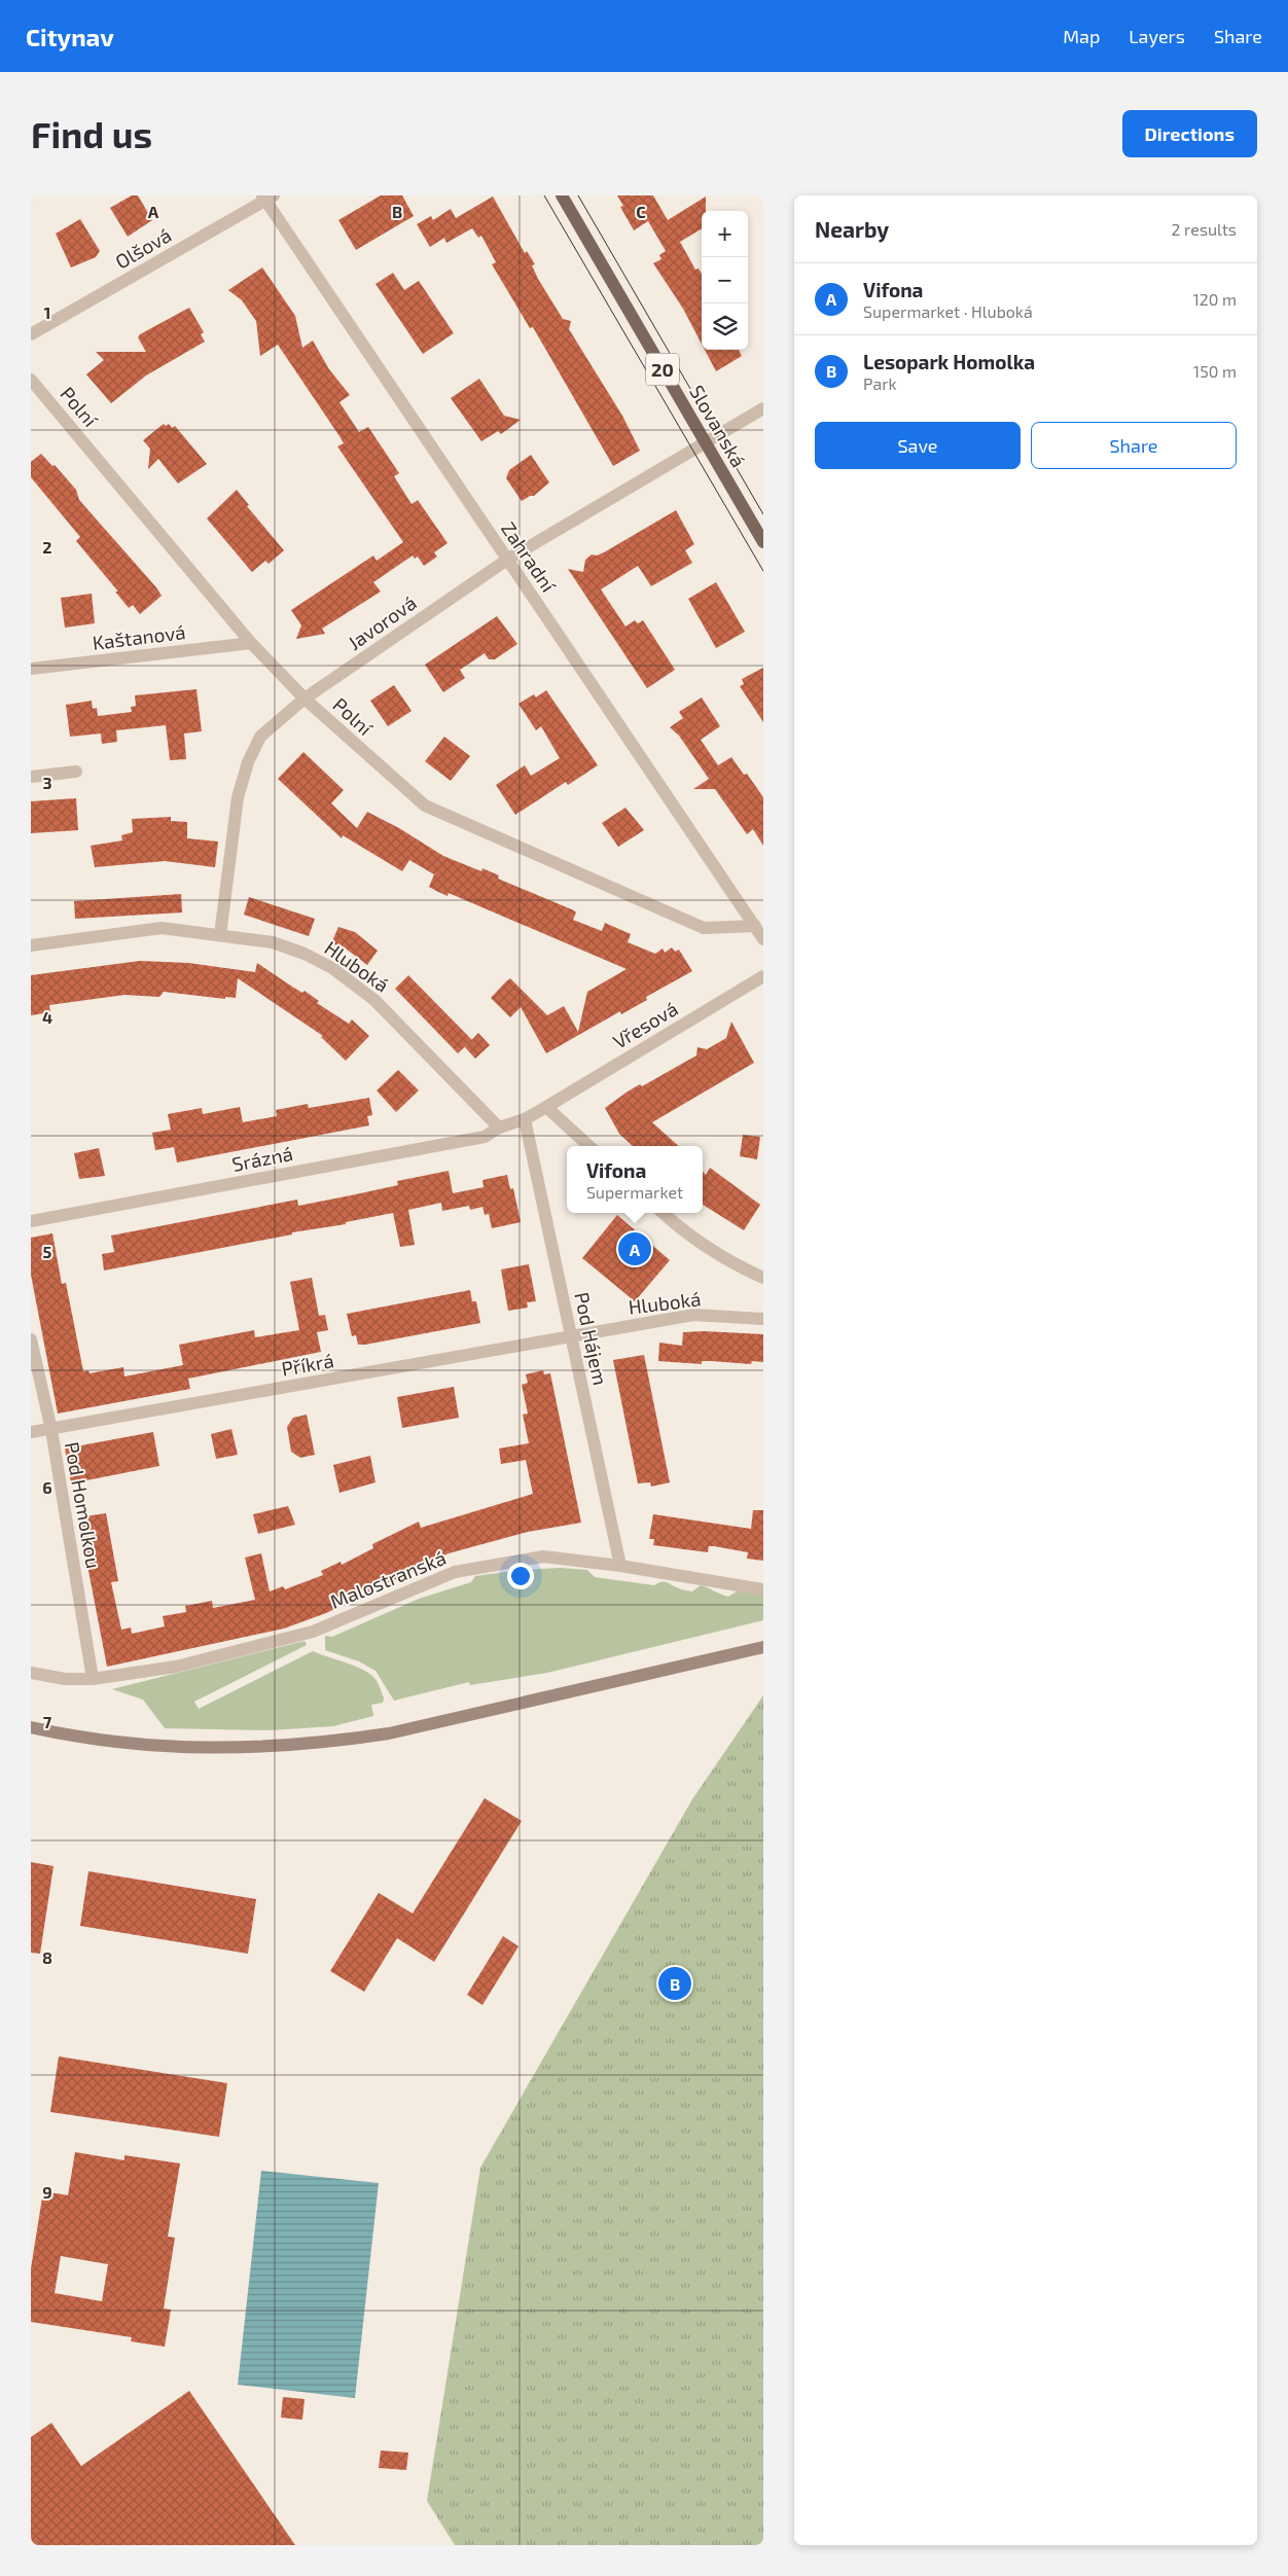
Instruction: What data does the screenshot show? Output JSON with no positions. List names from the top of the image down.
{
  "streets": {
    "main road": ["20", "Slovanská"],
    "street": [
      "Olšová",
      "Polní",
      "Zahradní",
      "Javorová",
      "Kaštanová",
      "Hluboká",
      "Vřesová",
      "Srázná",
      "Pod Hájem",
      "Příkrá",
      "Pod Homolkou",
      "Malostranská"
    ]
  },
  "crossings": [
    ["Olšová", "Zahradní"],
    ["Polní", "Zahradní"],
    ["Polní", "Javorová"],
    ["Polní", "Kaštanová"],
    ["Slovanská", "Javorová"],
    ["Zahradní", "Javorová"],
    ["Javorová", "Hluboká"],
    ["Hluboká", "Srázná"],
    ["Hluboká", "Pod Hájem"],
    ["Hluboká", "Příkrá"],
    ["Pod Hájem", "Příkrá"],
    ["Pod Hájem", "Malostranská"],
    ["Příkrá", "Pod Homolkou"],
    ["Pod Homolkou", "Malostranská"]
  ],
  "page": {
    "header": "Citynav",
    "nav": ["Map", "Layers", "Share"],
    "buttons": [
      "Directions",
      ["Save", "Share"]
    ],
    "title": "Find us",
    "heading": ["Nearby", "2 results"],
    "map_buttons": ["+", "−"],
    "list": [
      {
        "mark": "A",
        "name": "Vifona",
        "note": "Supermarket · Hluboká",
        "value": "120 m"
      },
      {
        "mark": "B",
        "name": "Lesopark Homolka",
        "note": "Park",
        "value": "150 m"
      }
    ],
    "popup": ["Vifona", "Supermarket"],
    "pins": ["A", "B"]
  },
  "grid": {
    "columns": ["A", "B", "C"],
    "rows": [
      "1",
      "2",
      "3",
      "4",
      "5",
      "6",
      "7",
      "8",
      "9"
    ]
  }
}
